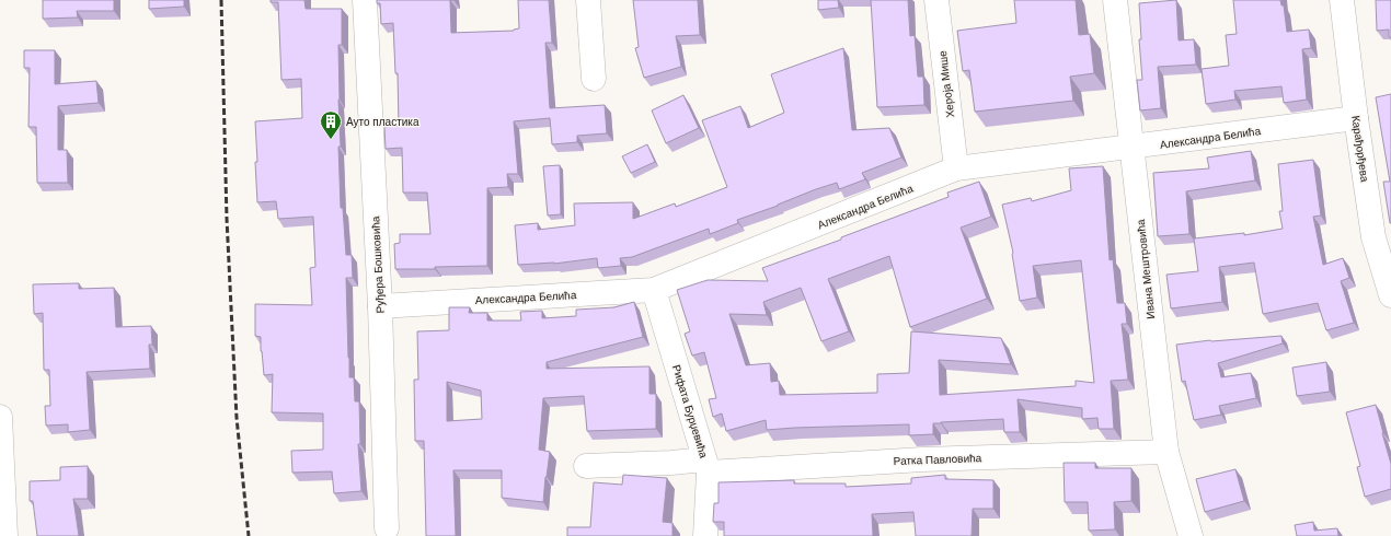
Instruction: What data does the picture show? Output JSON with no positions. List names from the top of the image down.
{
  "streets": {
    "street": [
      "Хероја Мише",
      "Александра Белића",
      "Карађорђева",
      "Руђера Бошковића",
      "Ивана Мештровића",
      "Рифата Бурџевића",
      "Ратка Павловића"
    ]
  },
  "crossings": [
    ["Хероја Мише", "Александра Белића"],
    ["Александра Белића", "Карађорђева"],
    ["Александра Белића", "Руђера Бошковића"],
    ["Александра Белића", "Ивана Мештровића"],
    ["Александра Белића", "Рифата Бурџевића"],
    ["Ивана Мештровића", "Ратка Павловића"],
    ["Рифата Бурџевића", "Ратка Павловића"]
  ],
  "places": {
    "building": ["Ауто пластика"]
  }
}
